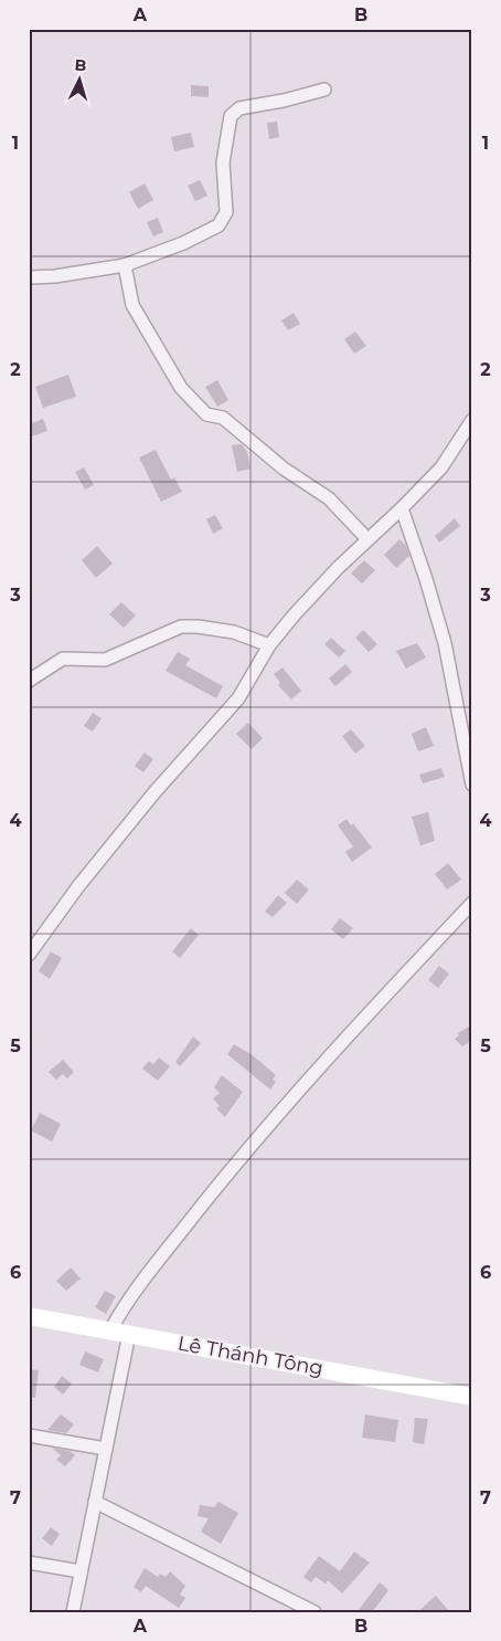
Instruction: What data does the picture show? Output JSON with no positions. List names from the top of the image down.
{
  "streets": {
    "street": ["Lê Thánh Tông"]
  },
  "north": "top",
  "grid": {
    "columns": ["A", "B"],
    "rows": [
      "1",
      "2",
      "3",
      "4",
      "5",
      "6",
      "7"
    ]
  }
}
